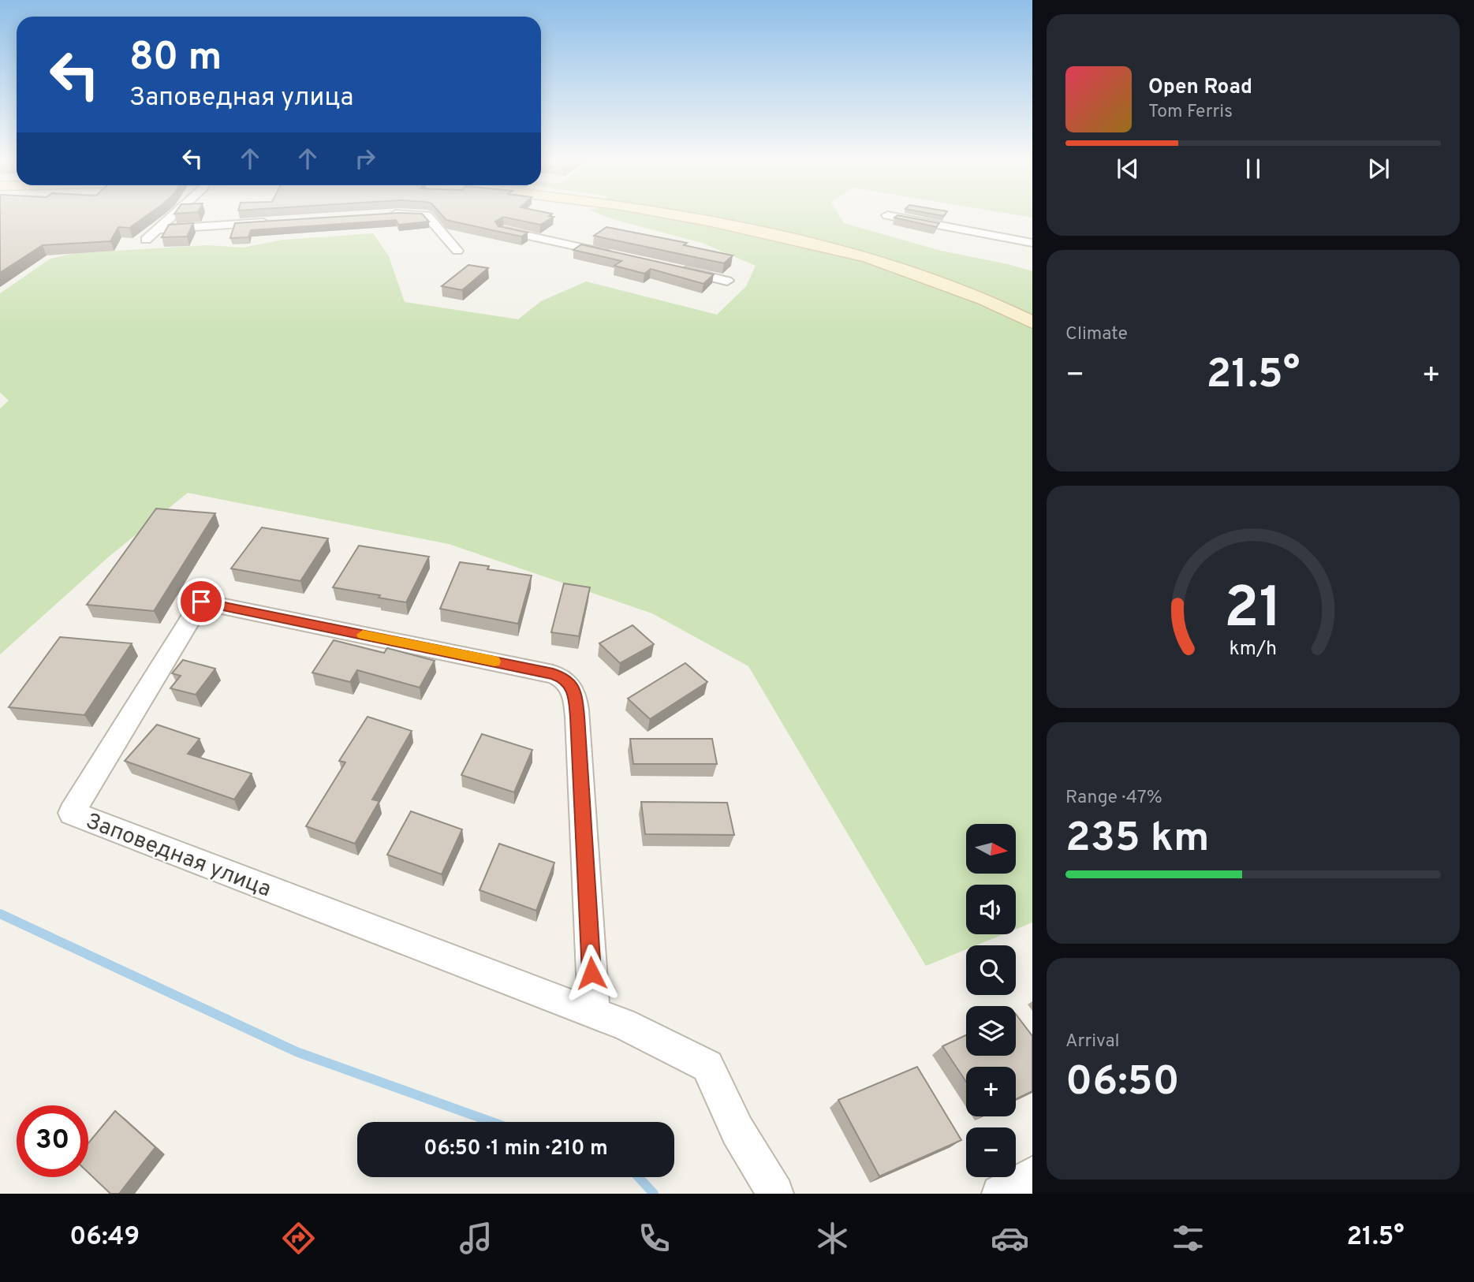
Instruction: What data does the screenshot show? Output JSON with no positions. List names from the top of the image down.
{
  "streets": {
    "street": ["Заповедная улица"]
  },
  "north": "right",
  "page": {
    "turn": ["80 m", "Заповедная улица"],
    "song": ["Open Road", "Tom Ferris"],
    "tile": [
      "Climate",
      ["Range · 47%", "235 km"],
      ["Arrival", "06:50"]
    ],
    "heat": ["−", "21.5°", "+"],
    "map_buttons": ["+", "−"],
    "limit": "30",
    "trip": "06:50 · 1 min · 210 m",
    "tabs": ["06:49", "21.5°"],
    "gauge": ["21", "km/h"]
  }
}
